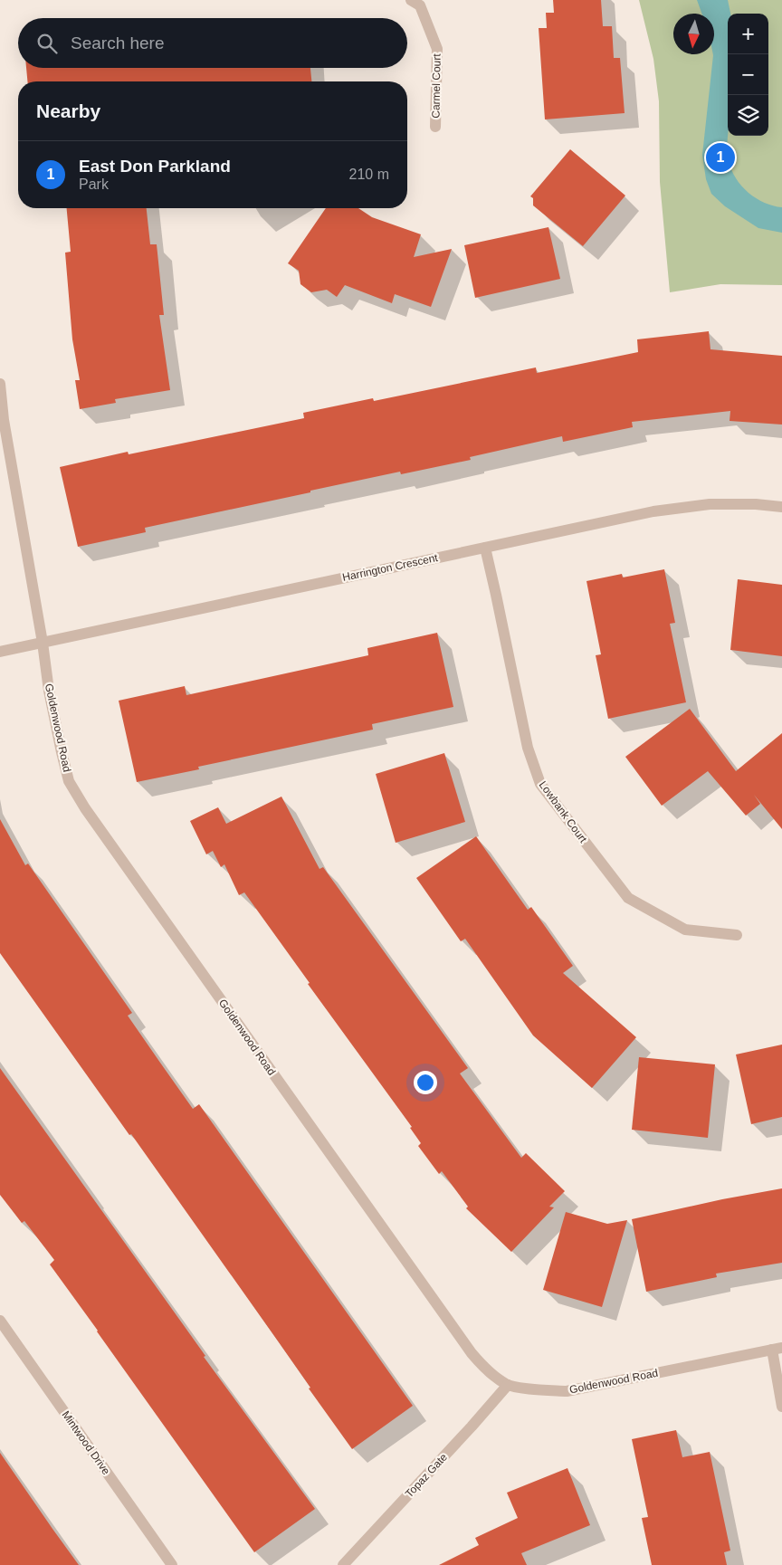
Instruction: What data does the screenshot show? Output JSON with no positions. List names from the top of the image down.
{
  "streets": {
    "street": [
      "Carmel Court",
      "Harrington Crescent",
      "Goldenwood Road",
      "Lowbank Court",
      "Mintwood Drive",
      "Topaz Gate"
    ]
  },
  "crossings": [
    ["Harrington Crescent", "Goldenwood Road"],
    ["Harrington Crescent", "Lowbank Court"],
    ["Goldenwood Road", "Topaz Gate"]
  ],
  "north": "bottom",
  "page": {
    "map_buttons": ["+", "−"],
    "search": "Search here",
    "heading": "Nearby",
    "list": [
      {
        "mark": "1",
        "name": "East Don Parkland",
        "note": "Park",
        "value": "210 m"
      }
    ],
    "pins": "1"
  }
}
